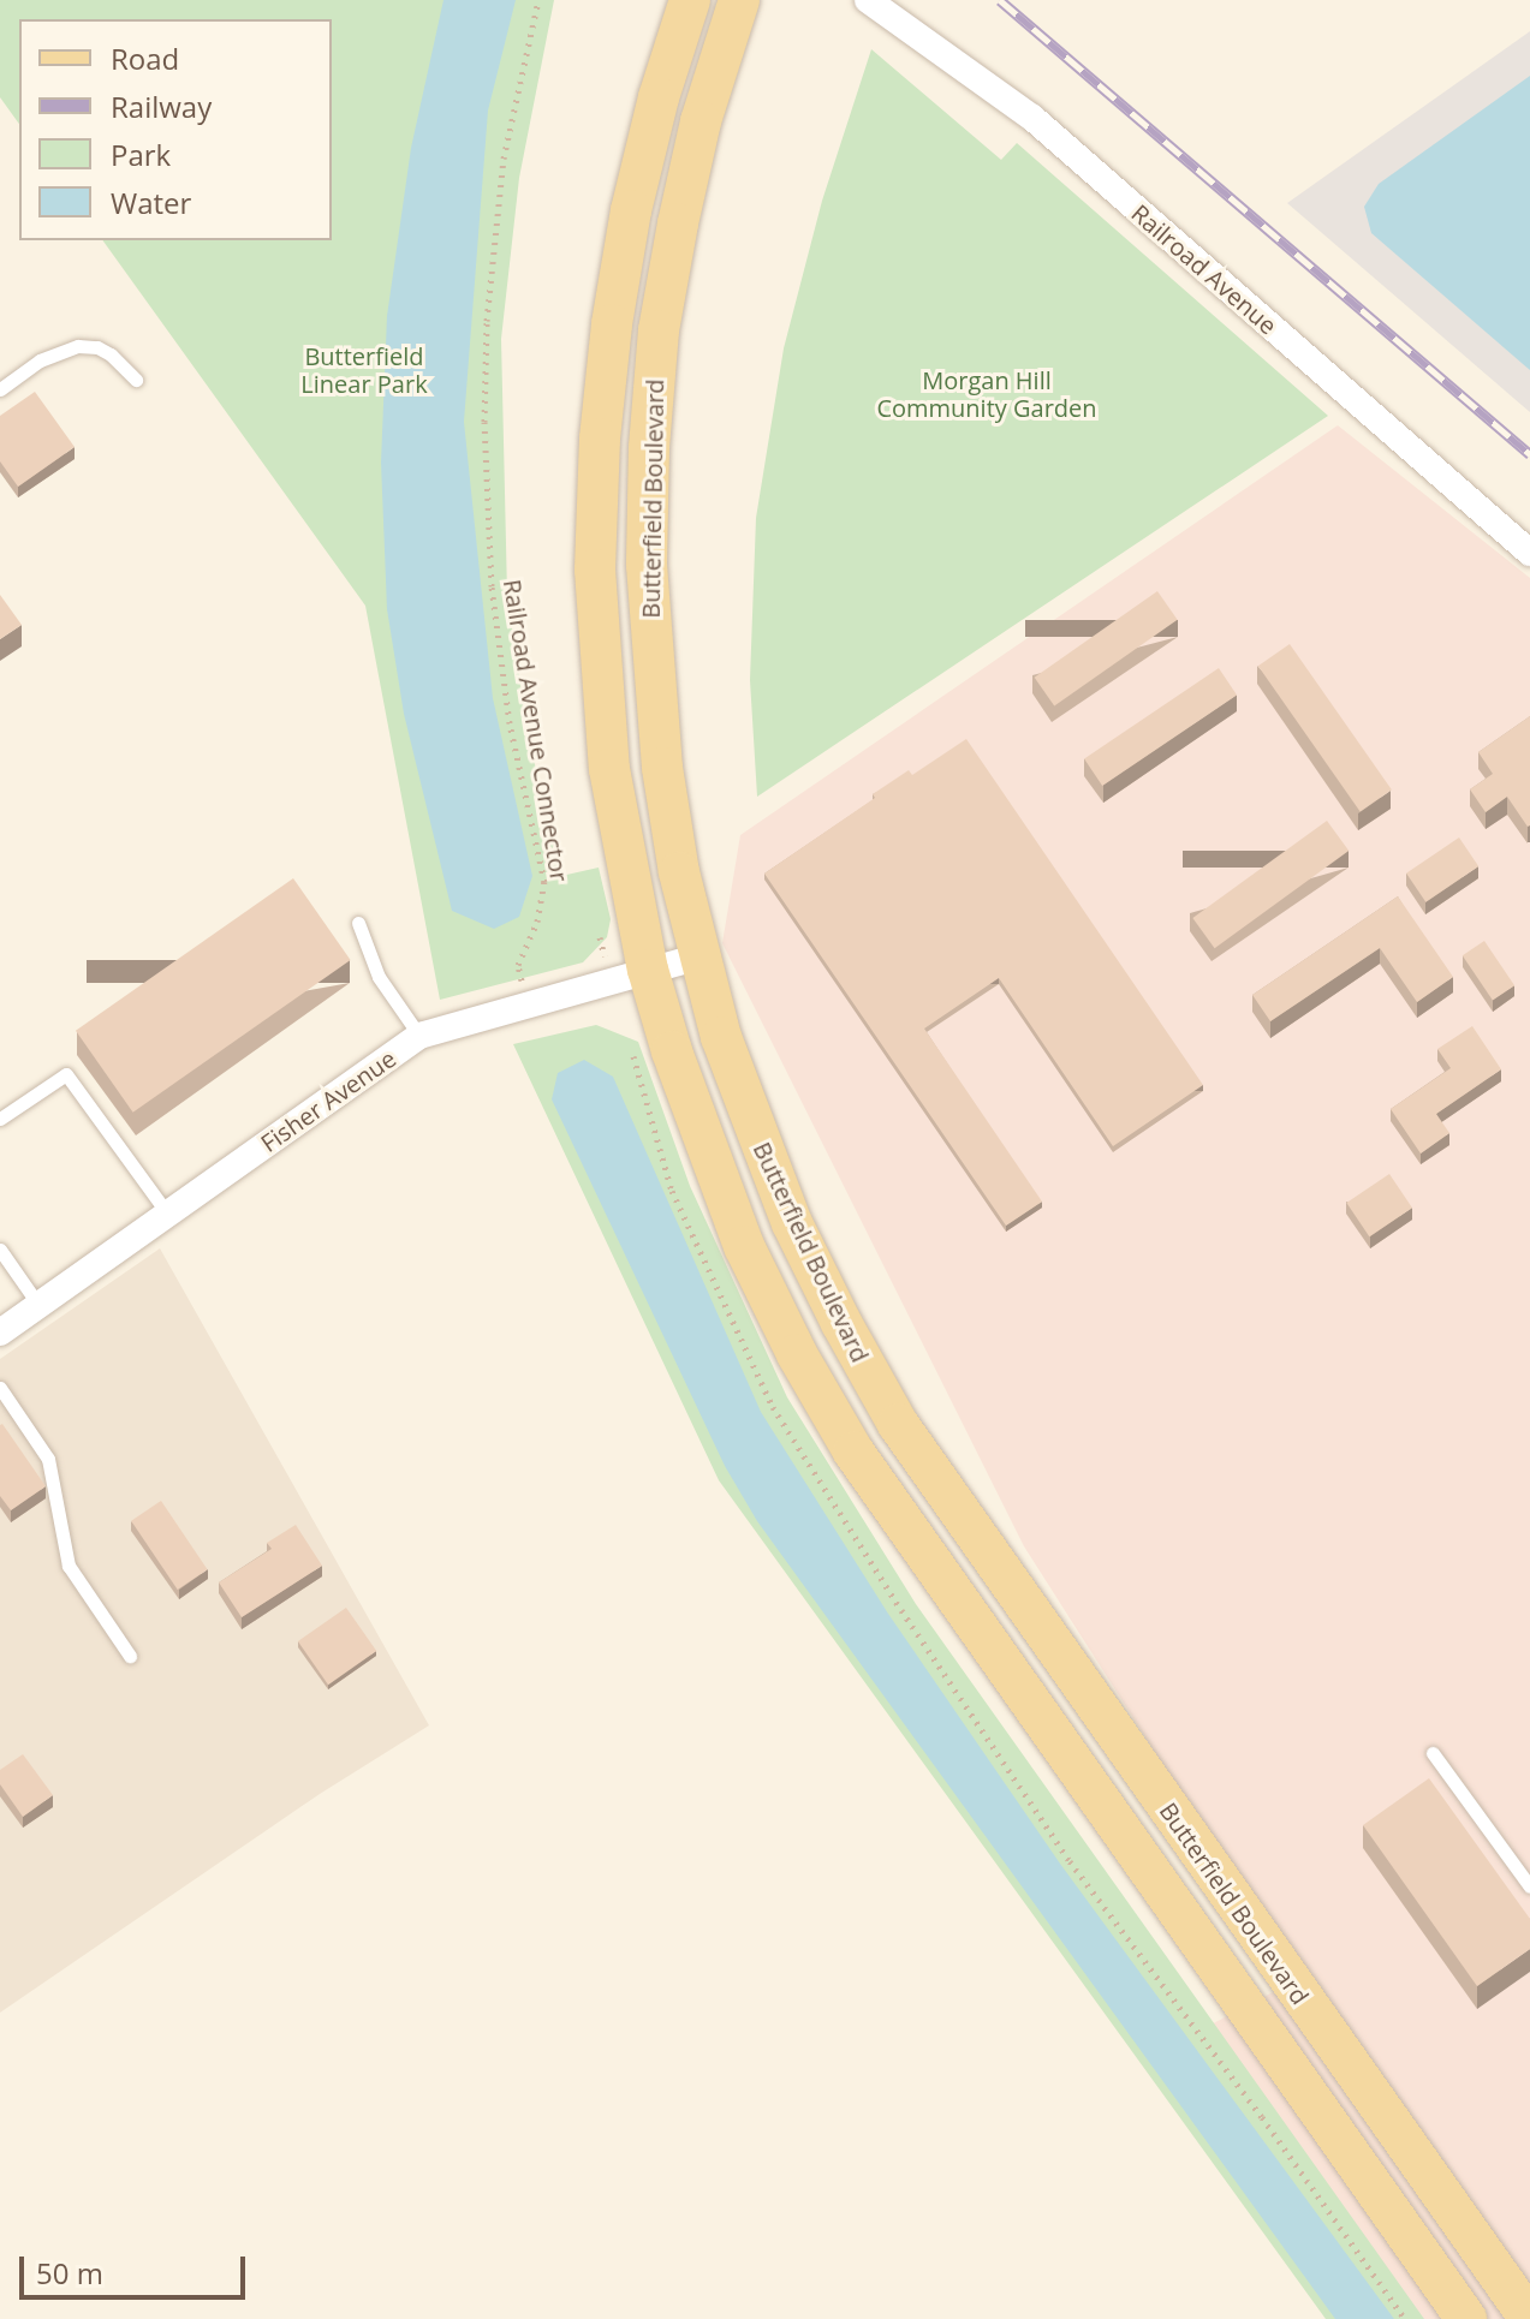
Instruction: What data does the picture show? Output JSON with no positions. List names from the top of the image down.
{
  "streets": {
    "main road": ["Butterfield Boulevard"],
    "street": ["Railroad Avenue", "Fisher Avenue"],
    "path": ["Railroad Avenue Connector"]
  },
  "crossings": [
    ["Butterfield Boulevard", "Fisher Avenue"],
    ["Railroad Avenue Connector", "Fisher Avenue"]
  ],
  "parks": ["Butterfield Linear Park", "Morgan Hill Community Garden"],
  "legend": [
    "Road",
    "Railway",
    "Park",
    "Water"
  ],
  "scale_bar": "50 m"
}
